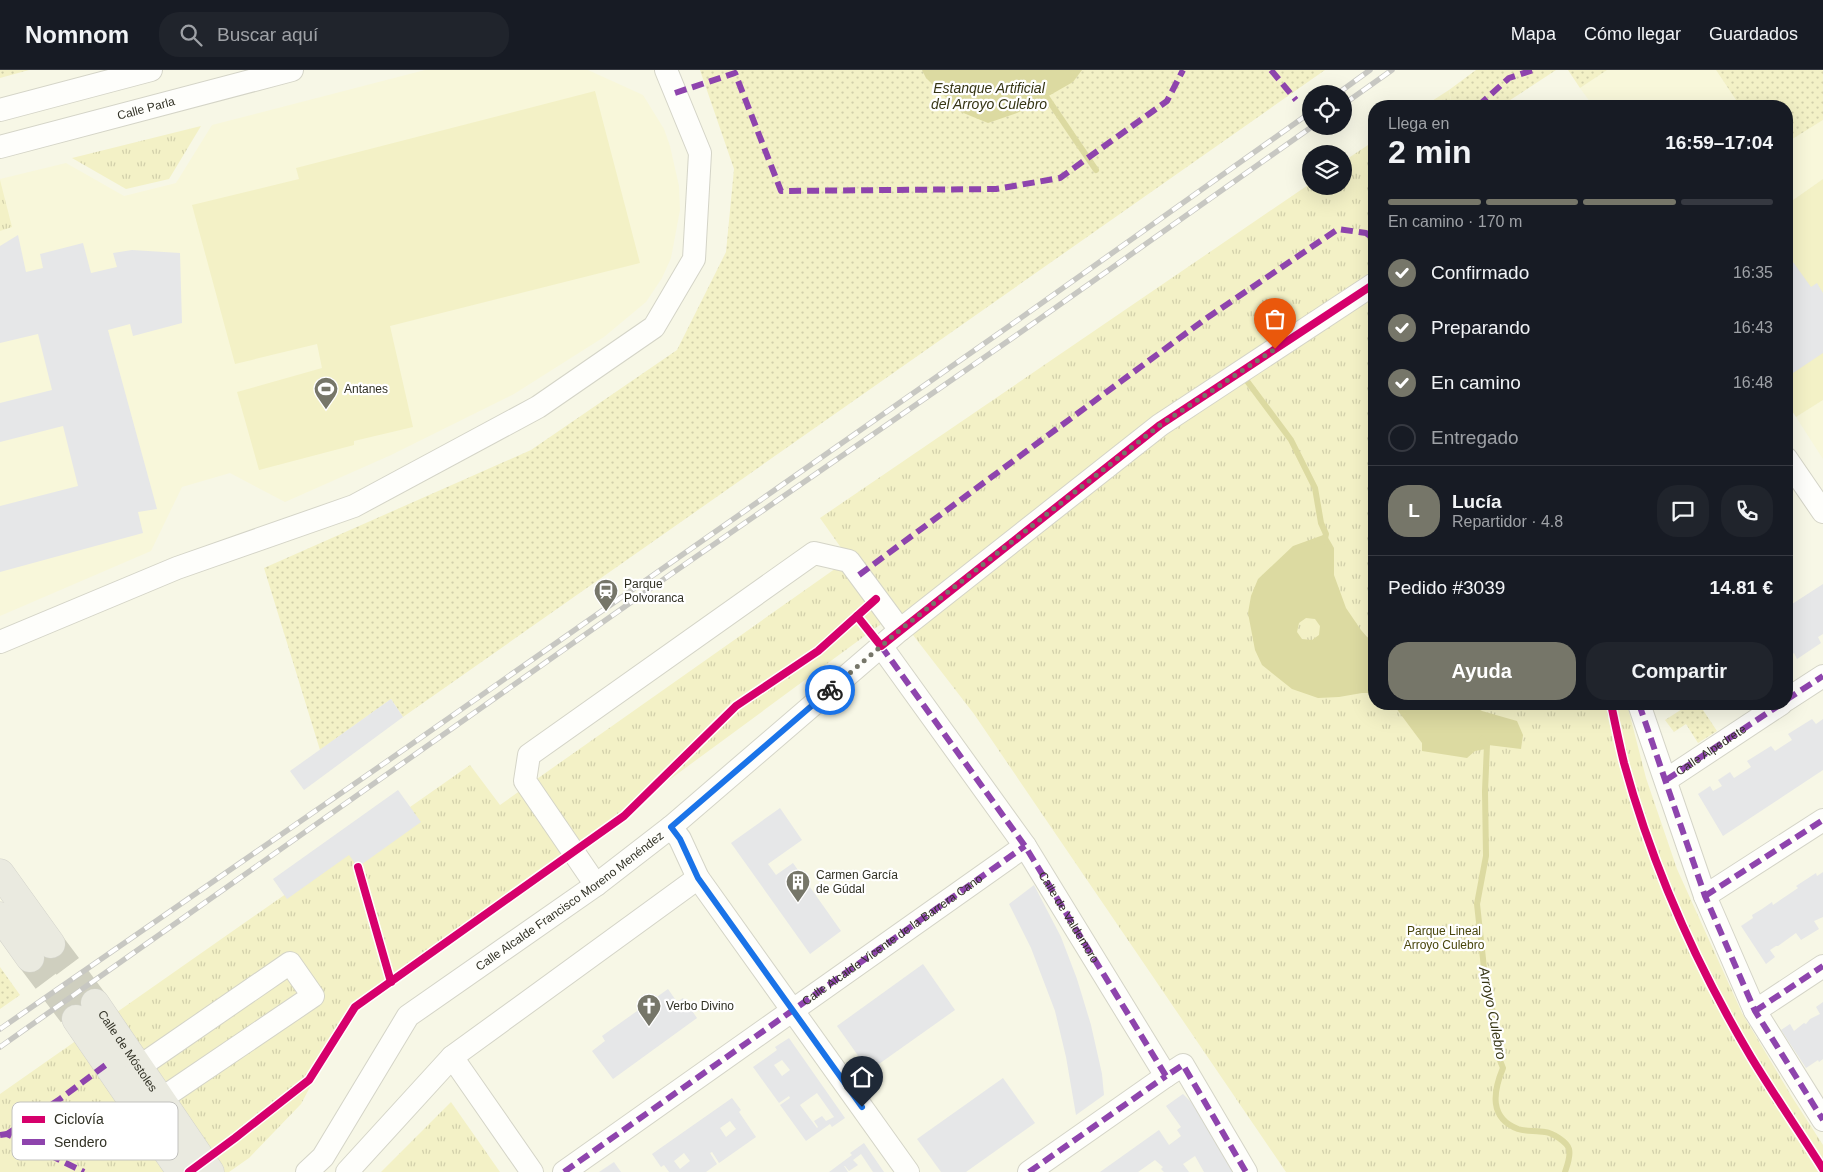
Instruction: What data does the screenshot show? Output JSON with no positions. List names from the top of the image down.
{
  "streets": {
    "main road": ["Calle de Móstoles"],
    "street": [
      "Calle Parla",
      "Calle Alpedrete",
      "Calle Alcalde Francisco Moreno Menéndez",
      "Calle de Valdemoro",
      "Calle Alcalde Vicente de la Barrera Cano"
    ]
  },
  "crossings": [
    ["Calle Alcalde Francisco Moreno Menéndez", "Calle de Valdemoro"],
    ["Calle de Valdemoro", "Calle Alcalde Vicente de la Barrera Cano"]
  ],
  "water": ["Estanque Artificial del Arroyo Culebro", "Arroyo Culebro"],
  "parks": ["Parque Lineal Arroyo Culebro"],
  "places": {
    "sports": ["Antanes"],
    "station": ["Parque Polvoranca"],
    "building": ["Carmen García de Gúdal"],
    "church": ["Verbo Divino"]
  },
  "legend": ["Ciclovía", "Sendero"],
  "page": {
    "header": "Nomnom",
    "search": "Buscar aquí",
    "nav": ["Mapa", "Cómo llegar", "Guardados"],
    "heading": ["2 min", "Llega en", "16:59–17:04"],
    "panel": [
      "Lucía",
      "Repartidor · 4.8",
      "Pedido #3039",
      "14.81 €"
    ],
    "bar": "En camino · 170 m",
    "list": [
      ["Confirmado", "16:35"],
      ["Preparando", "16:43"],
      ["En camino", "16:48"],
      "Entregado"
    ],
    "round": "L",
    "buttons": ["Ayuda", "Compartir"]
  }
}
